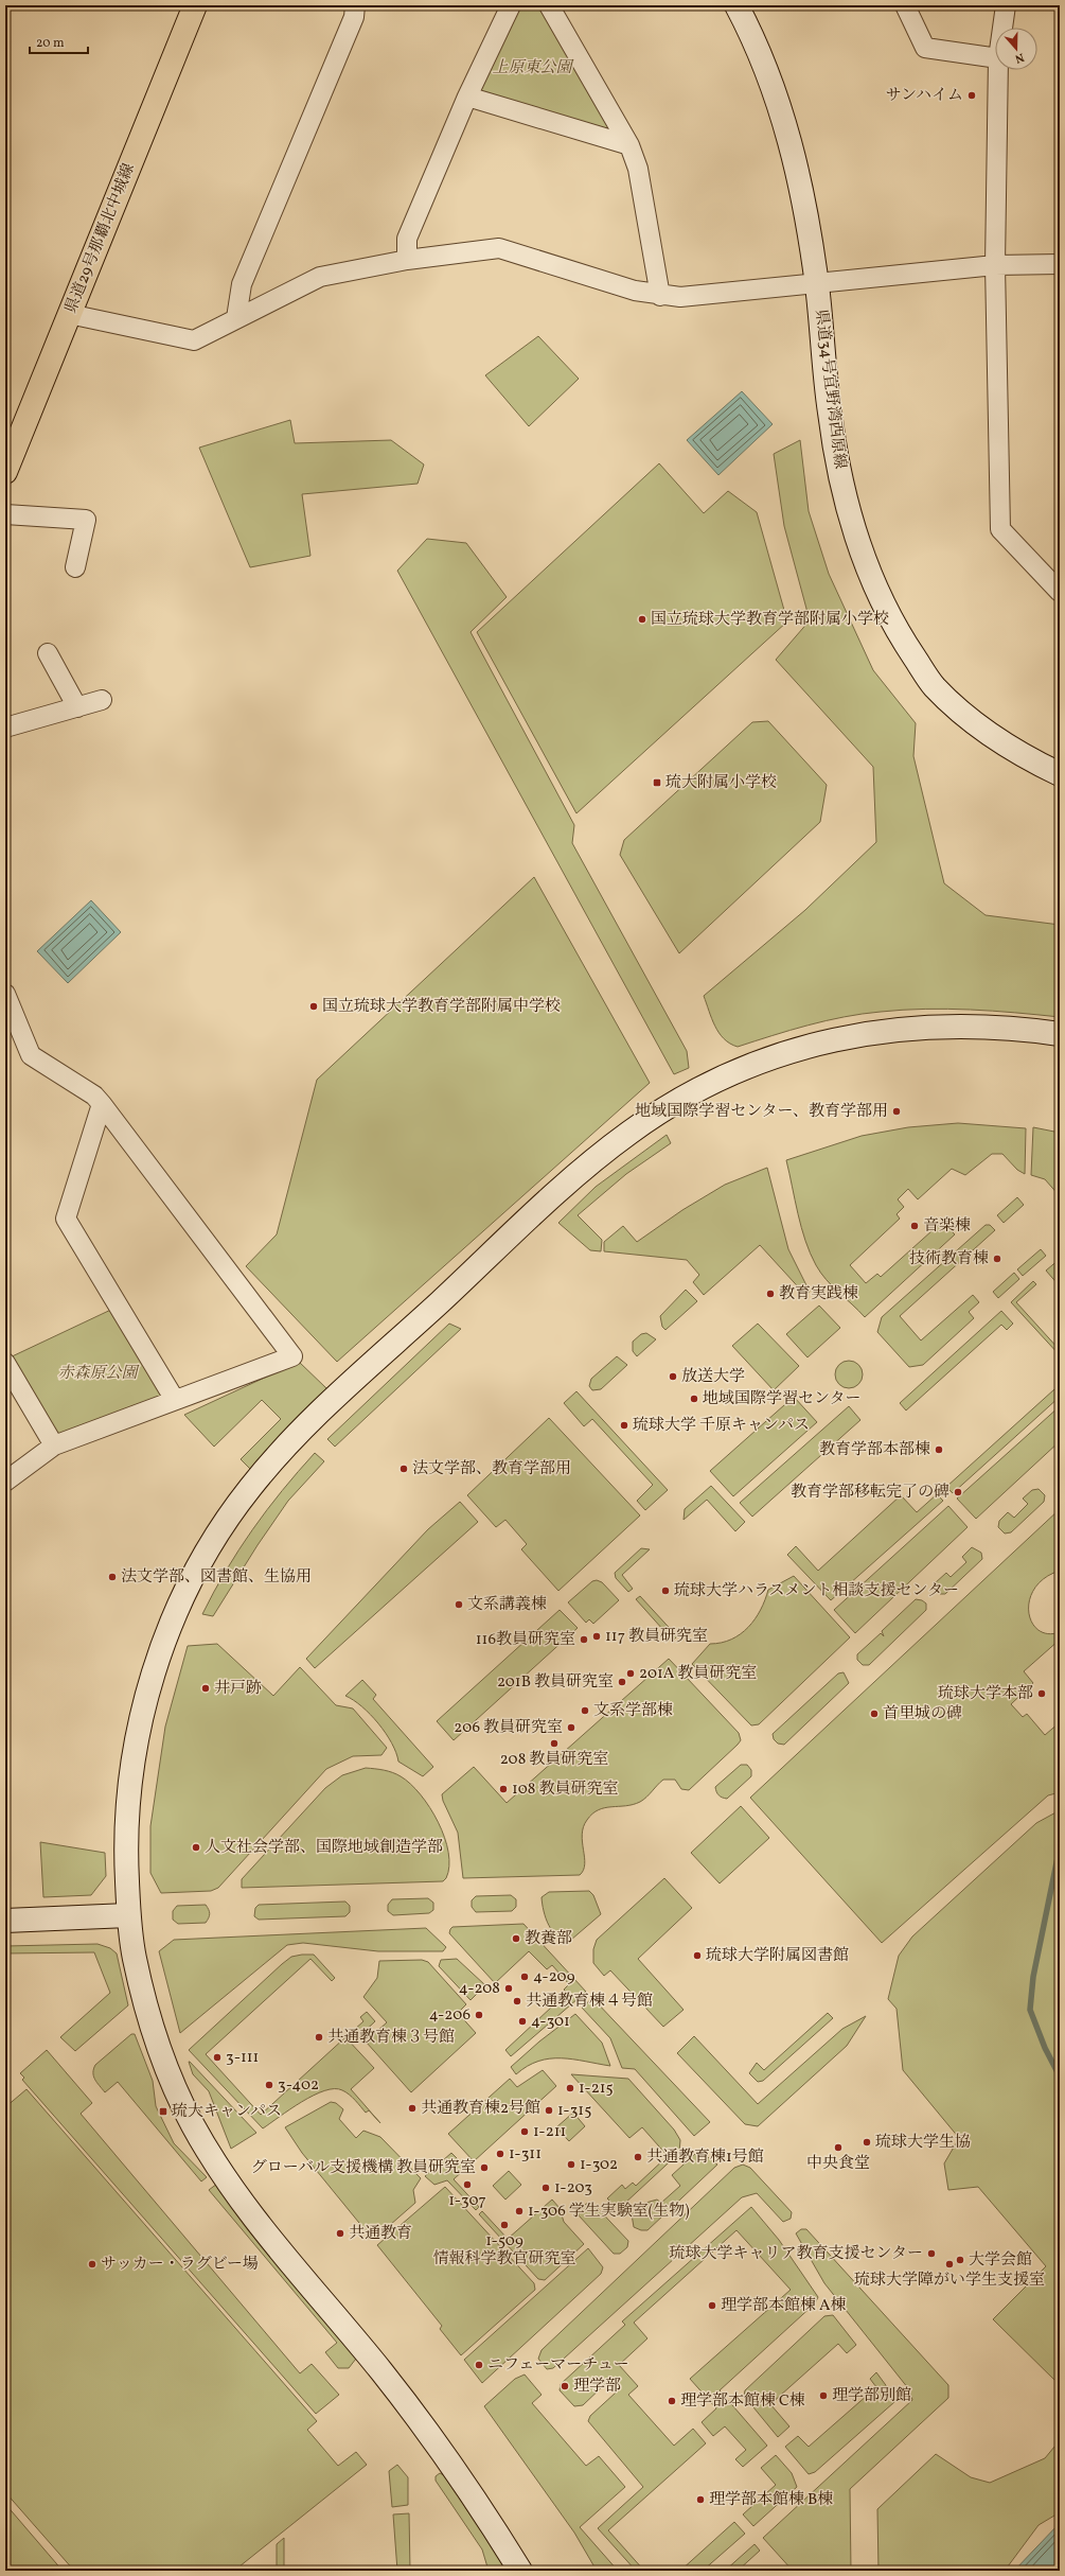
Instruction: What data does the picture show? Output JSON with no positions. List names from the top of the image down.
{
  "streets": {
    "main road": ["県道29号那覇北中城線"],
    "street": ["県道34号宜野湾西原線"]
  },
  "parks": ["上原東公園", "赤森原公園"],
  "places": {
    "other": [
      "サンハイム",
      "国立琉球大学教育学部附属小学校",
      "国立琉球大学教育学部附属中学校",
      "地域国際学習センター、教育学部用",
      "音楽棟",
      "技術教育棟",
      "教育実践棟",
      "放送大学",
      "地域国際学習センター",
      "琉球大学 千原キャンパス",
      "教育学部本部棟",
      "法文学部、教育学部用",
      "教育学部移転完了の碑",
      "法文学部、図書館、生協用",
      "琉球大学ハラスメント相談支援センター",
      "文系講義棟",
      "117 教員研究室",
      "116教員研究室",
      "201A 教員研究室",
      "201B 教員研究室",
      "井戸跡",
      "琉球大学本部",
      "文系学部棟",
      "首里城の碑",
      "206 教員研究室",
      "208 教員研究室",
      "108 教員研究室",
      "人文社会学部、国際地域創造学部",
      "教養部",
      "琉球大学附属図書館",
      "4-209",
      "4-208",
      "共通教育棟４号館",
      "4-206",
      "4-301",
      "共通教育棟３号館",
      "3-111",
      "3-402",
      "1-215",
      "共通教育棟2号館",
      "1-315",
      "1-211",
      "琉球大学生協",
      "中央食堂",
      "1-311",
      "共通教育棟1号館",
      "1-302",
      "グローバル支援機構 教員研究室",
      "1-307",
      "1-203",
      "1-306 学生実験室(生物)",
      "1-509 情報科学教官研究室",
      "共通教育",
      "琉球大学キャリア教育支援センター",
      "大学会館",
      "サッカー・ラグビー場",
      "琉球大学障がい学生支援室",
      "理学部本館棟 A棟",
      "ニフェーマーチュー",
      "理学部",
      "理学部別館",
      "理学部本館棟 C棟",
      "理学部本館棟 B棟"
    ],
    "transit": ["琉大附属小学校", "琉大キャンパス"]
  },
  "scale_bar": "20 m",
  "north": "bottom"
}
